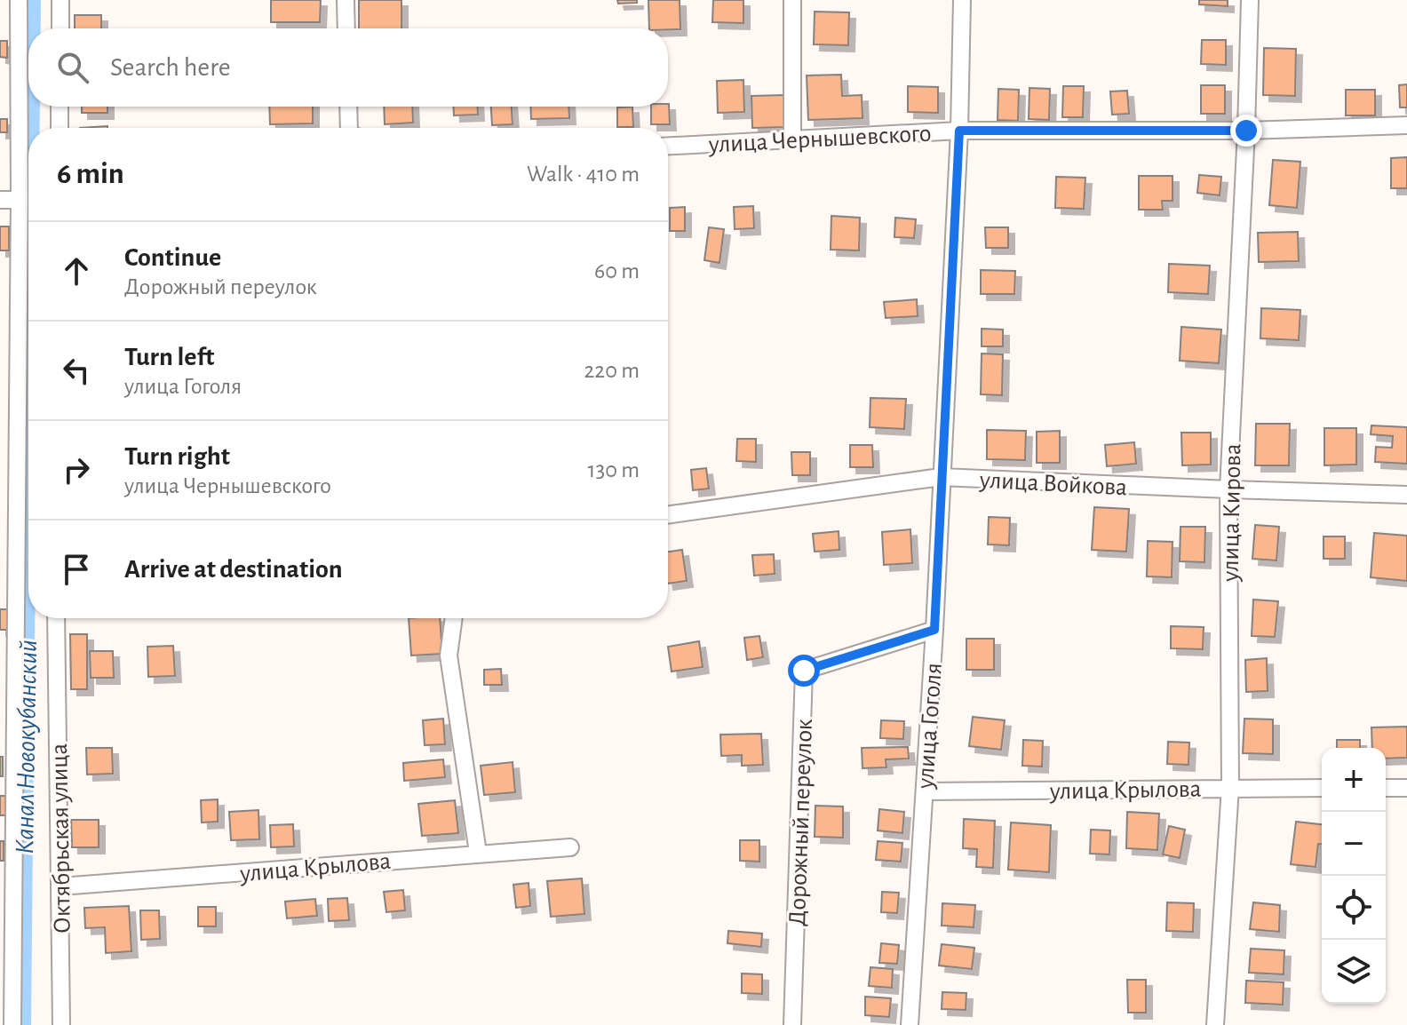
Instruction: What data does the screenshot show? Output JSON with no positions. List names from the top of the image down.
{
  "streets": {
    "street": [
      "улица Чернышевского",
      "улица Войкова",
      "улица Кирова",
      "улица Гоголя",
      "улица Крылова",
      "Дорожный переулок",
      "Октябрьская улица"
    ]
  },
  "crossings": [
    ["улица Чернышевского", "улица Кирова"],
    ["улица Чернышевского", "улица Гоголя"],
    ["улица Войкова", "улица Кирова"],
    ["улица Войкова", "улица Гоголя"],
    ["улица Кирова", "улица Крылова"],
    ["улица Гоголя", "улица Крылова"],
    ["улица Гоголя", "Дорожный переулок"],
    ["улица Крылова", "Октябрьская улица"]
  ],
  "water": ["Канал Новокубанский"],
  "page": {
    "search": "Search here",
    "heading": ["6 min", "Walk · 410 m"],
    "list": [
      ["Continue", "Дорожный переулок", "60 m"],
      ["Turn left", "улица Гоголя", "220 m"],
      ["Turn right", "улица Чернышевского", "130 m"],
      "Arrive at destination"
    ],
    "map_buttons": ["+", "−"]
  }
}
